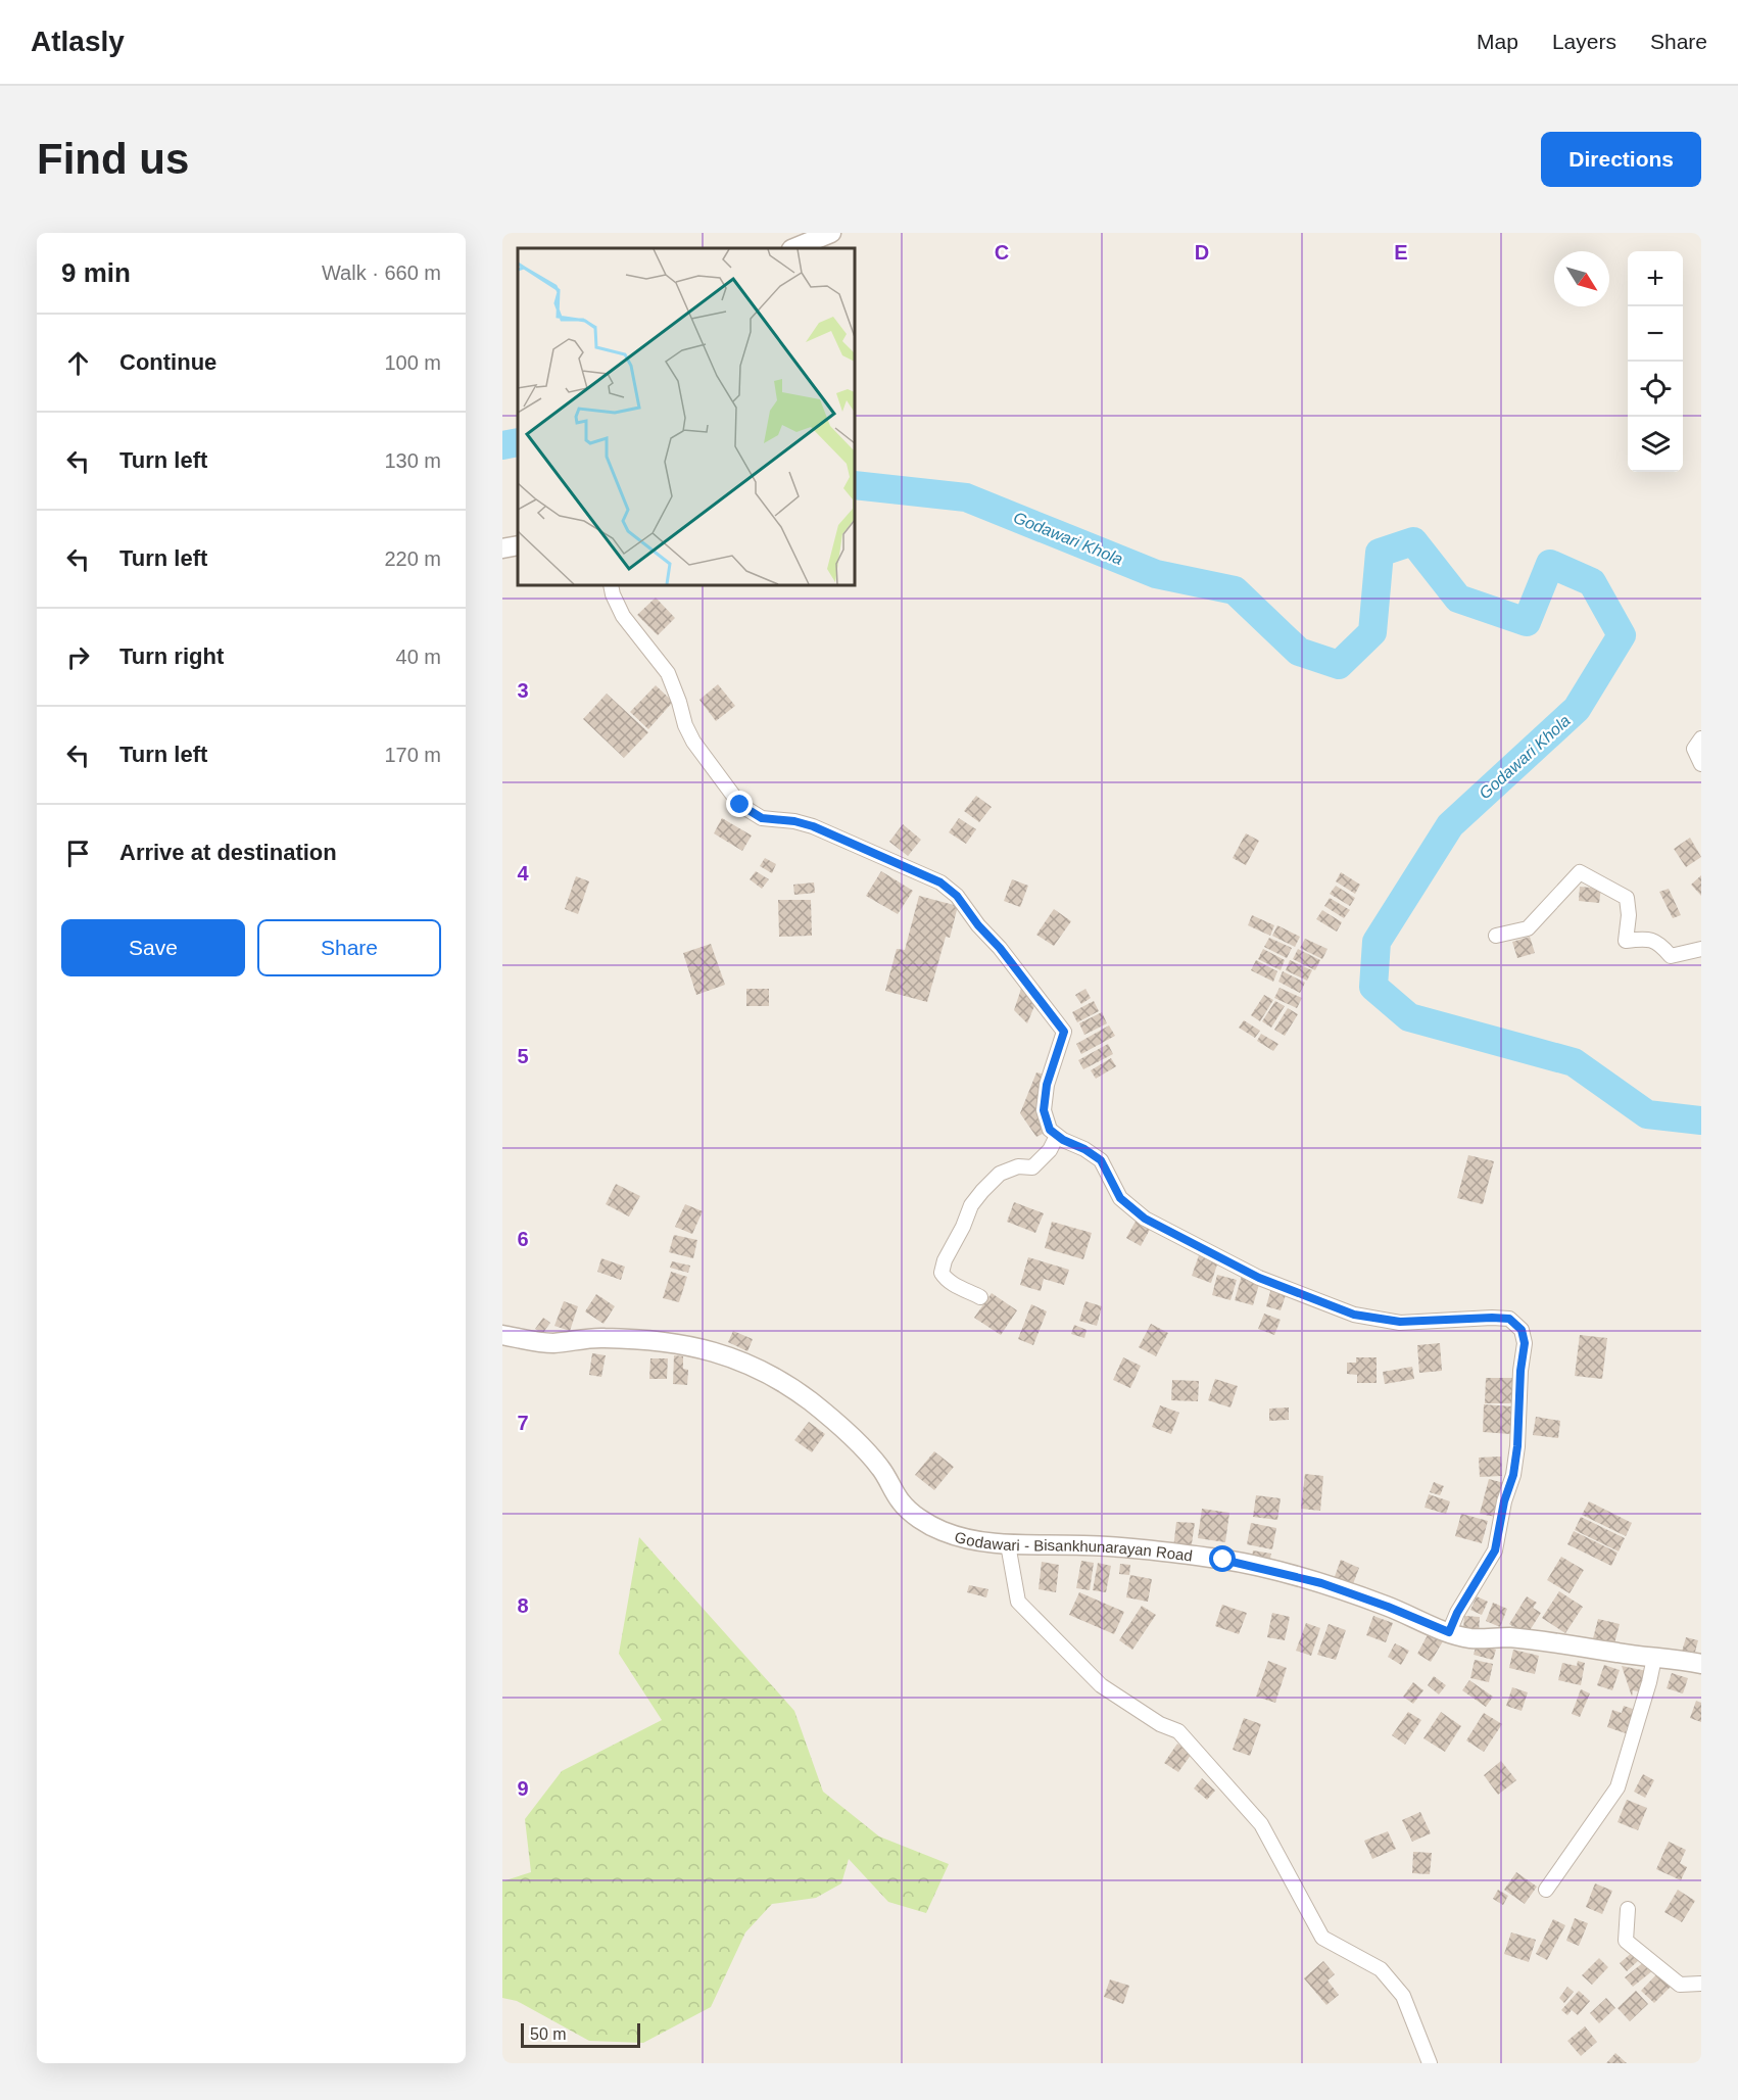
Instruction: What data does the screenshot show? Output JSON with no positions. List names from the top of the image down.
{
  "streets": {
    "street": ["Godawari - Bisankhunarayan Road"]
  },
  "water": ["Godawari Khola"],
  "scale_bar": "50 m",
  "north": "bottom right",
  "page": {
    "header": "Atlasly",
    "nav": ["Map", "Layers", "Share"],
    "buttons": [
      "Directions",
      ["Save", "Share"]
    ],
    "title": "Find us",
    "heading": ["9 min", "Walk · 660 m"],
    "map_buttons": ["+", "−"],
    "list": [
      ["Continue", "100 m"],
      ["Turn left", "130 m"],
      ["Turn left", "220 m"],
      ["Turn right", "40 m"],
      ["Turn left", "170 m"],
      "Arrive at destination"
    ],
    "scale": "50 m"
  },
  "grid": {
    "columns": ["C", "D", "E"],
    "rows": [
      "3",
      "4",
      "5",
      "6",
      "7",
      "8",
      "9"
    ]
  }
}
